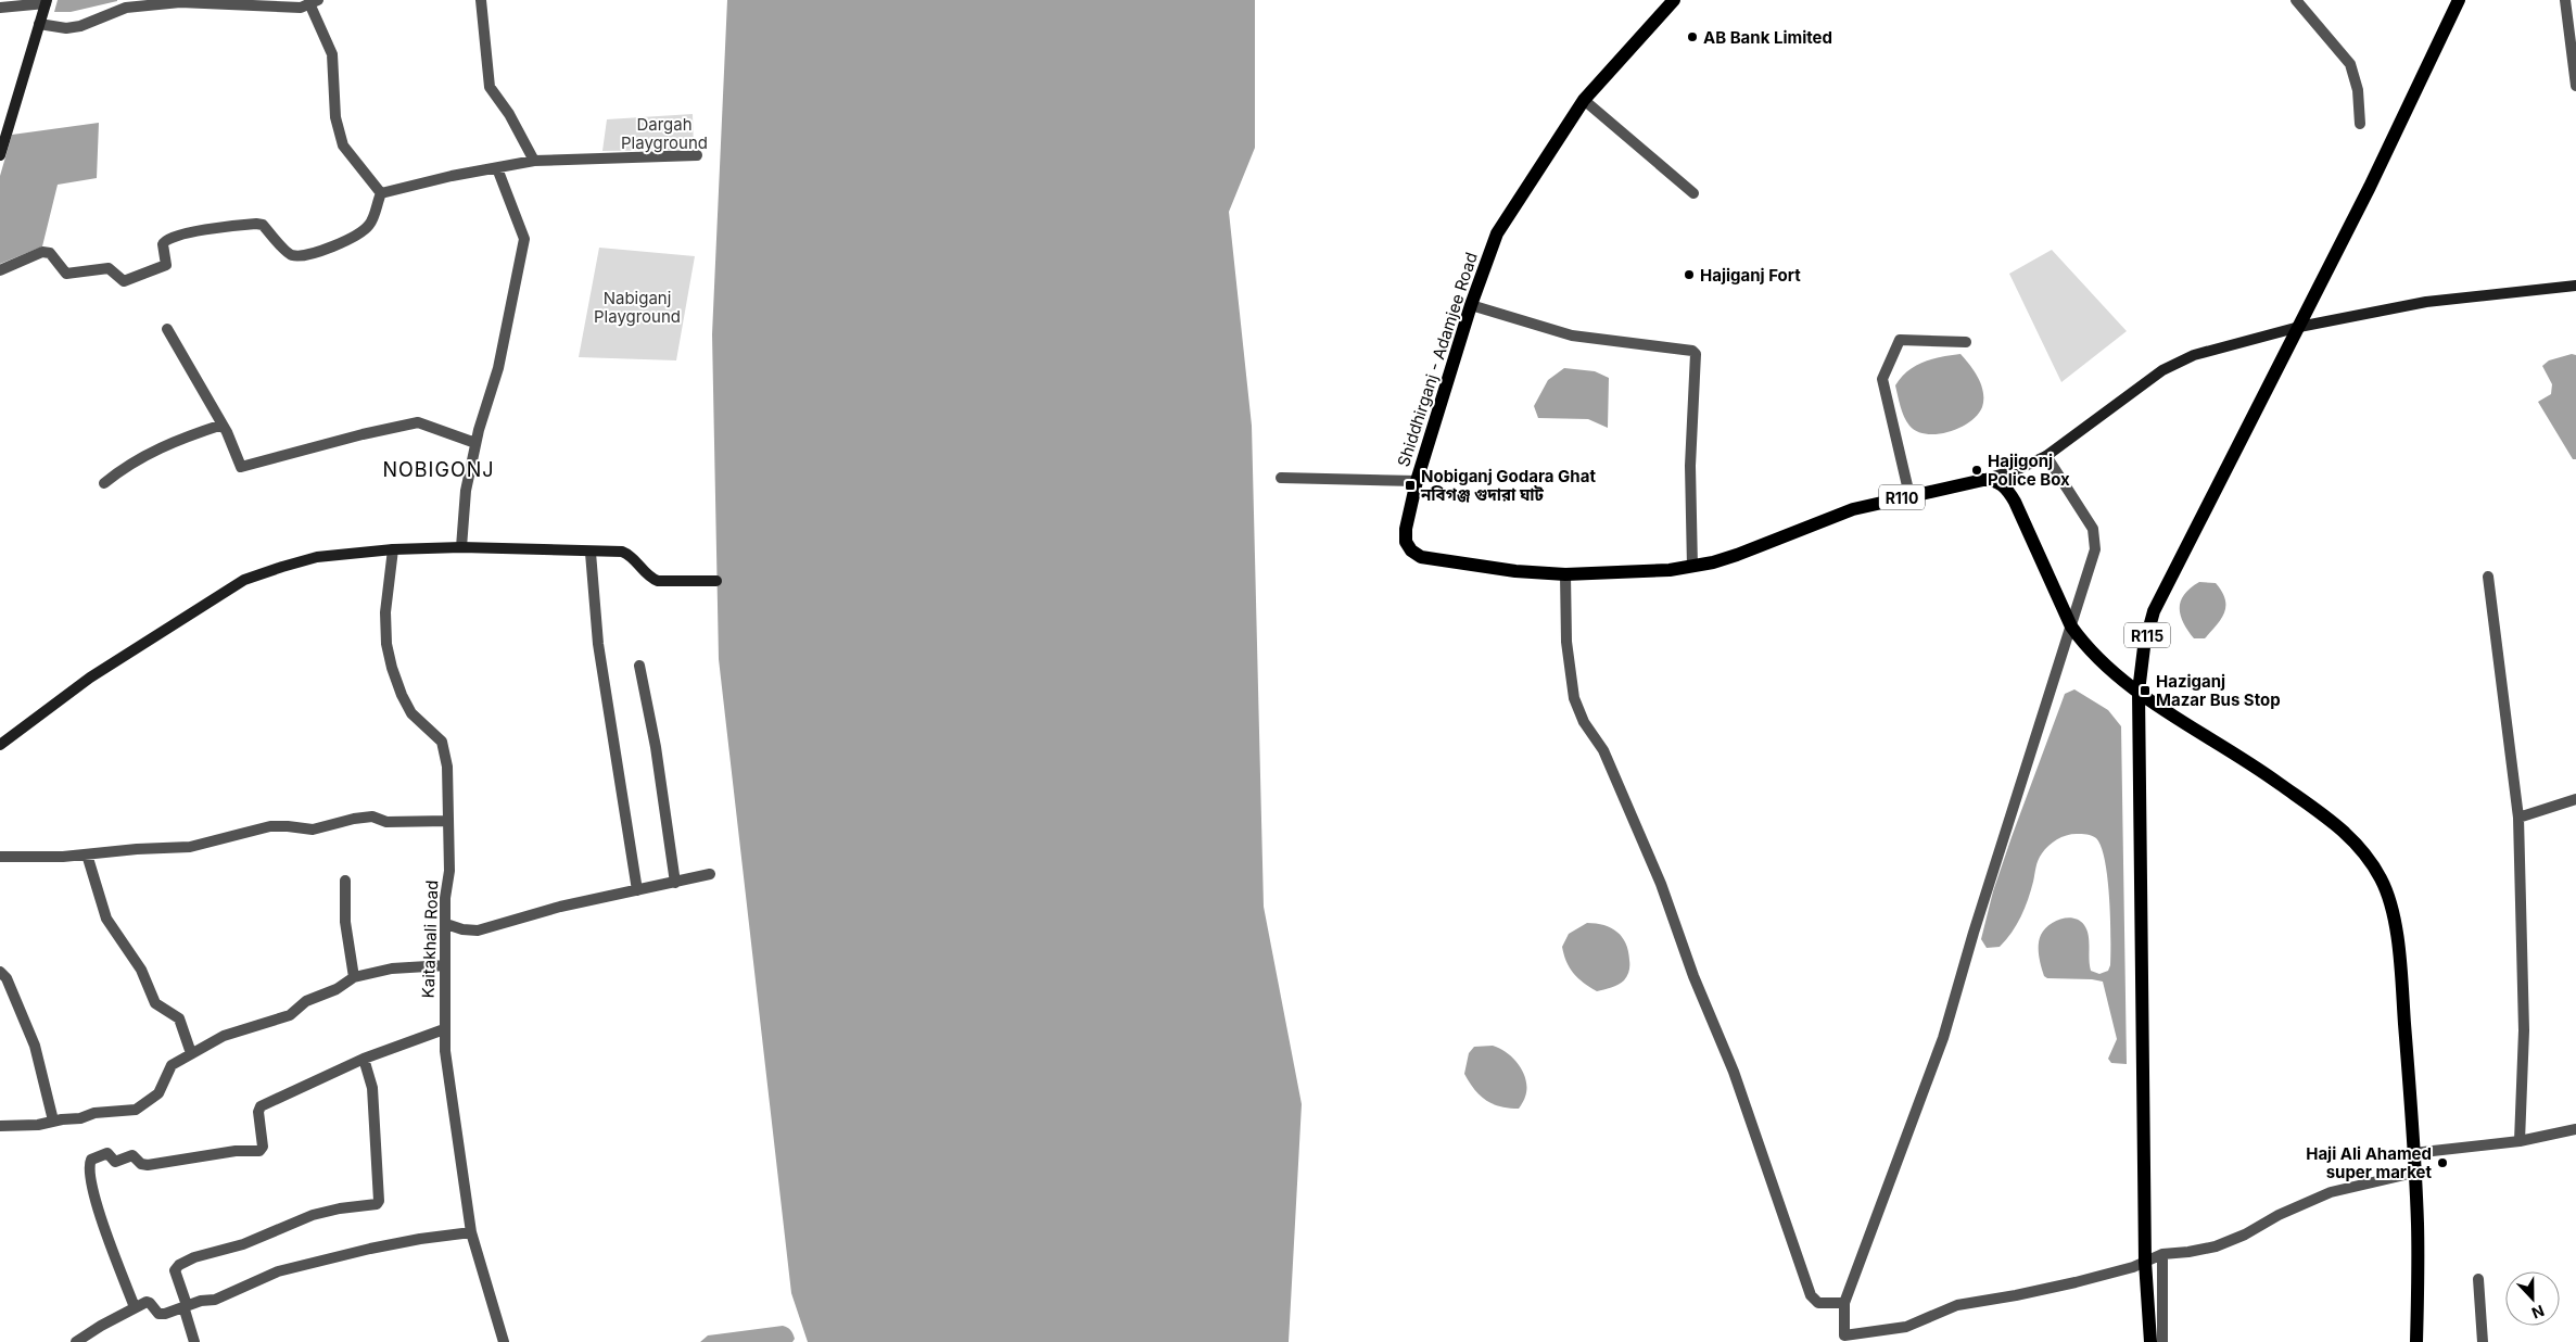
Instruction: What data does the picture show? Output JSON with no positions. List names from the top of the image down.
{
  "streets": {
    "main road": ["Shiddhirganj - Adamjee Road", "R110", "R115"],
    "street": ["Kaitakhali Road"]
  },
  "districts": ["NOBIGONJ"],
  "parks": ["Dargah Playground", "Nabiganj Playground"],
  "places": {
    "other": [
      "AB Bank Limited",
      "Hajiganj Fort",
      "Hajigonj Police Box",
      "Haji Ali Ahamed super market"
    ],
    "transit": ["Nobiganj Godara Ghat নবিগঞ্জ গুদারা ঘাট", "Haziganj Mazar Bus Stop"]
  },
  "north": "bottom"
}
